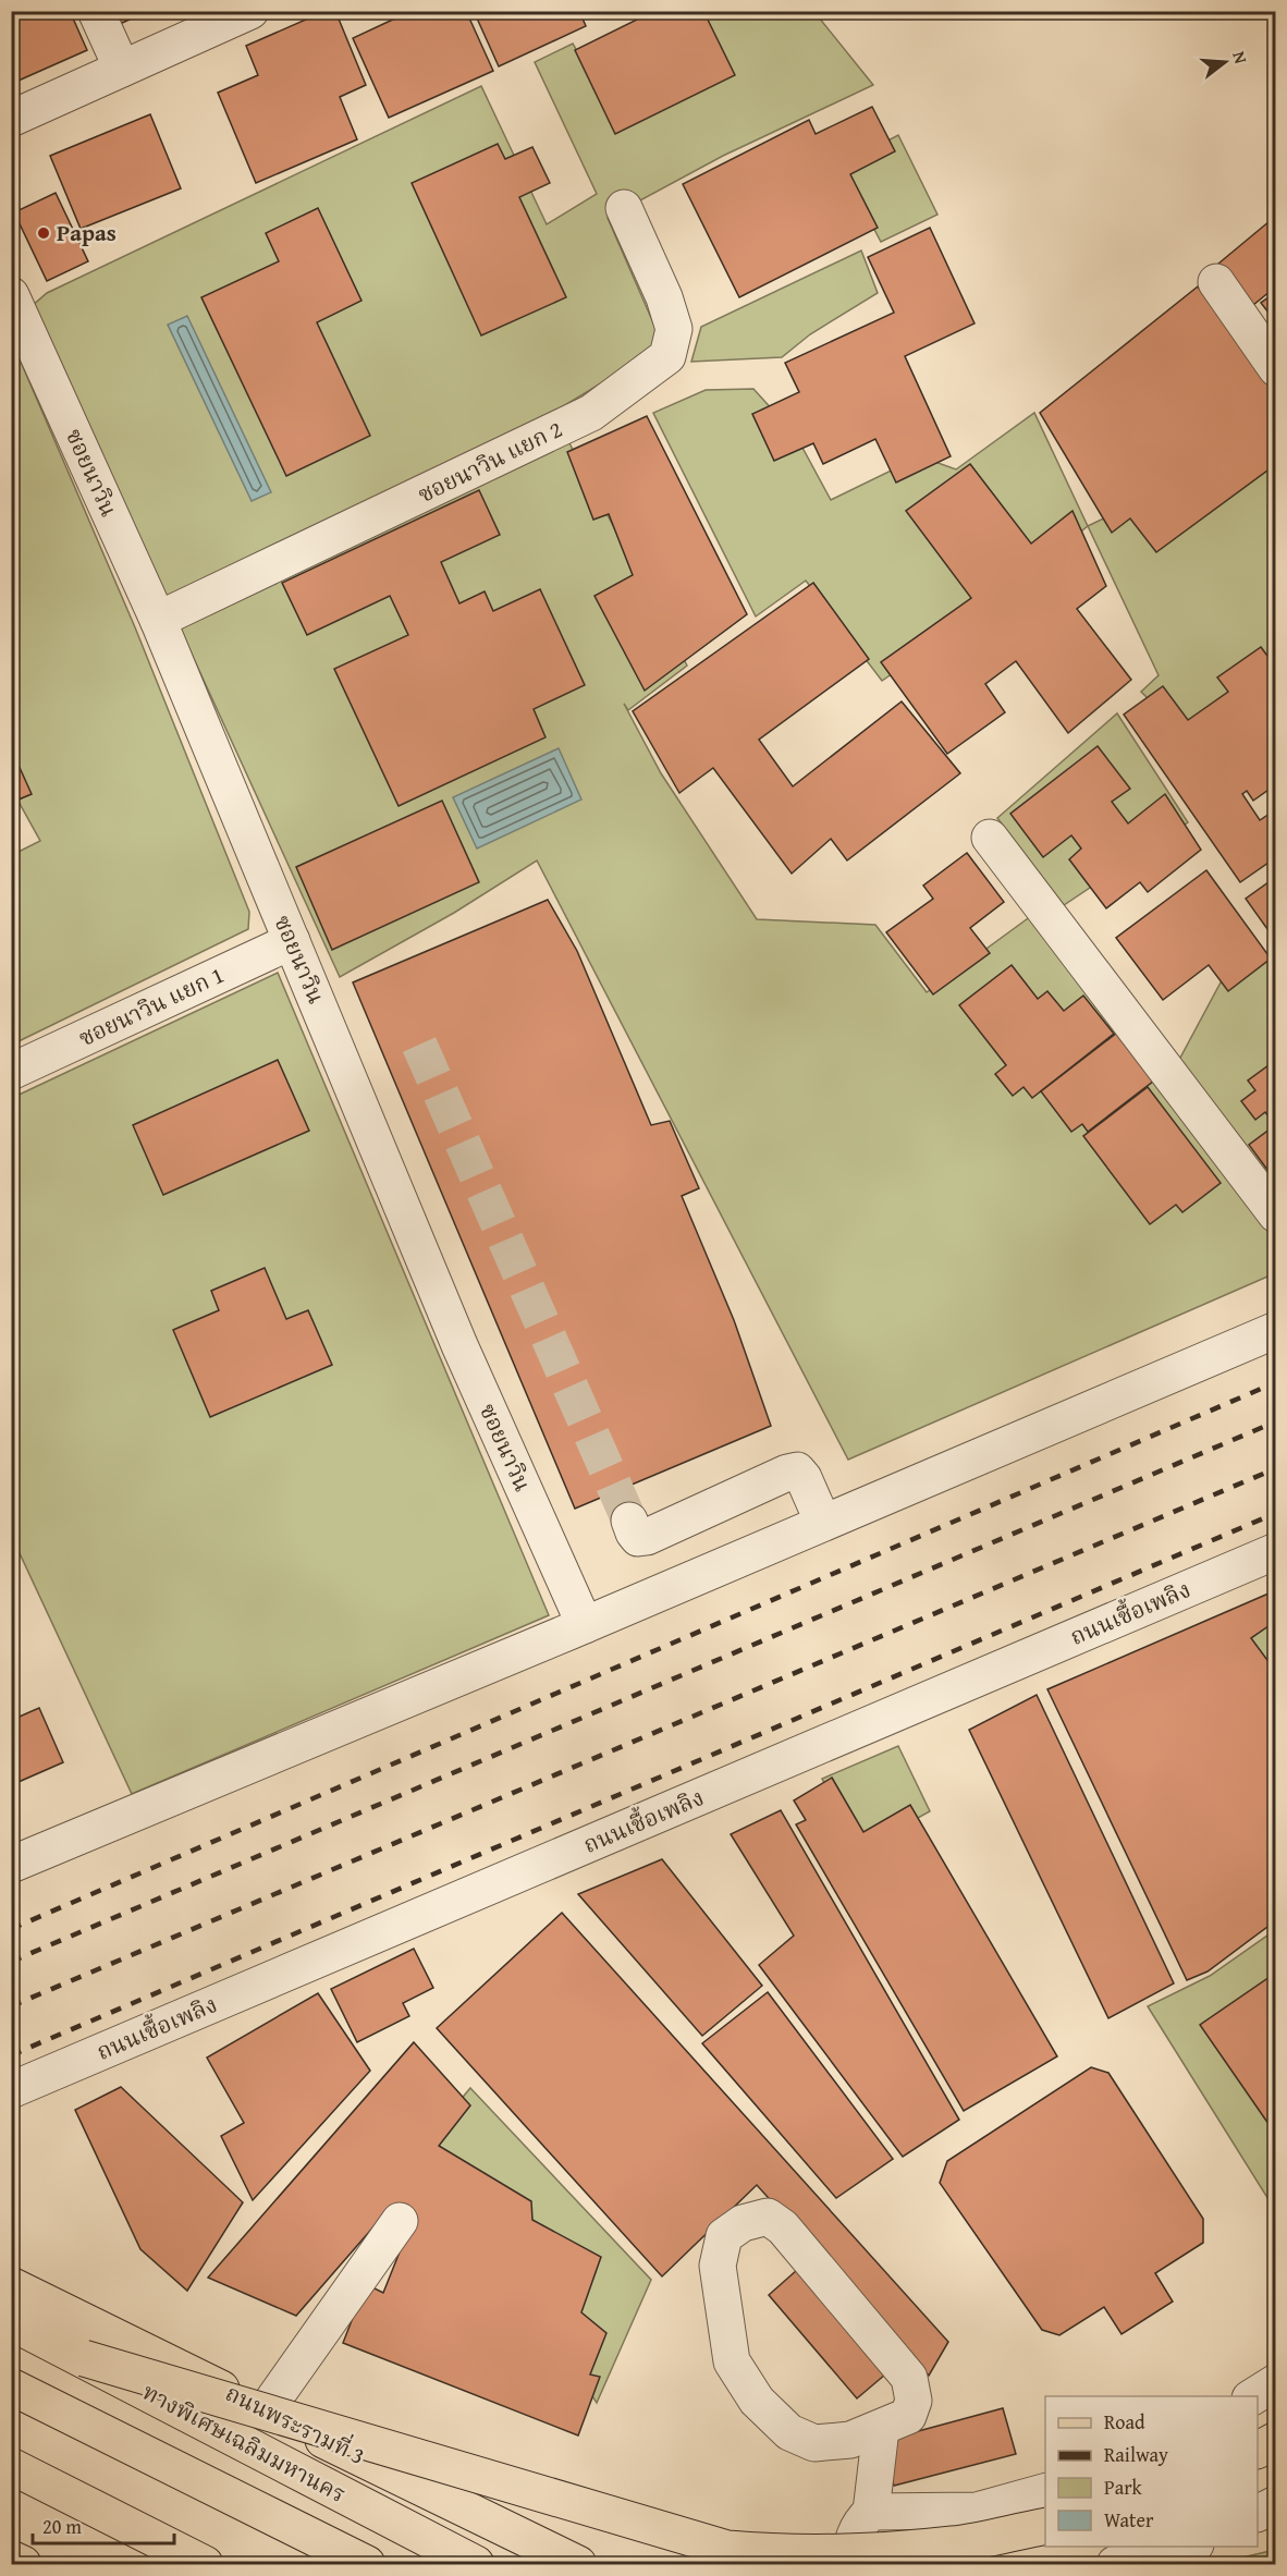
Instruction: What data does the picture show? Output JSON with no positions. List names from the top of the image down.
{
  "streets": {
    "main road": ["ถนนพระรามที่ 3", "ทางพิเศษเฉลิมมหานคร"],
    "street": [
      "ซอยนาวิน แยก 2",
      "ซอยนาวิน",
      "ซอยนาวิน แยก 1",
      "ถนนเชื้อเพลิง"
    ]
  },
  "crossings": [
    ["ซอยนาวิน แยก 2", "ซอยนาวิน"],
    ["ซอยนาวิน", "ซอยนาวิน แยก 1"]
  ],
  "places": ["Papas"],
  "legend": [
    "Road",
    "Railway",
    "Park",
    "Water"
  ],
  "scale_bar": "20 m",
  "north": "right"
}
